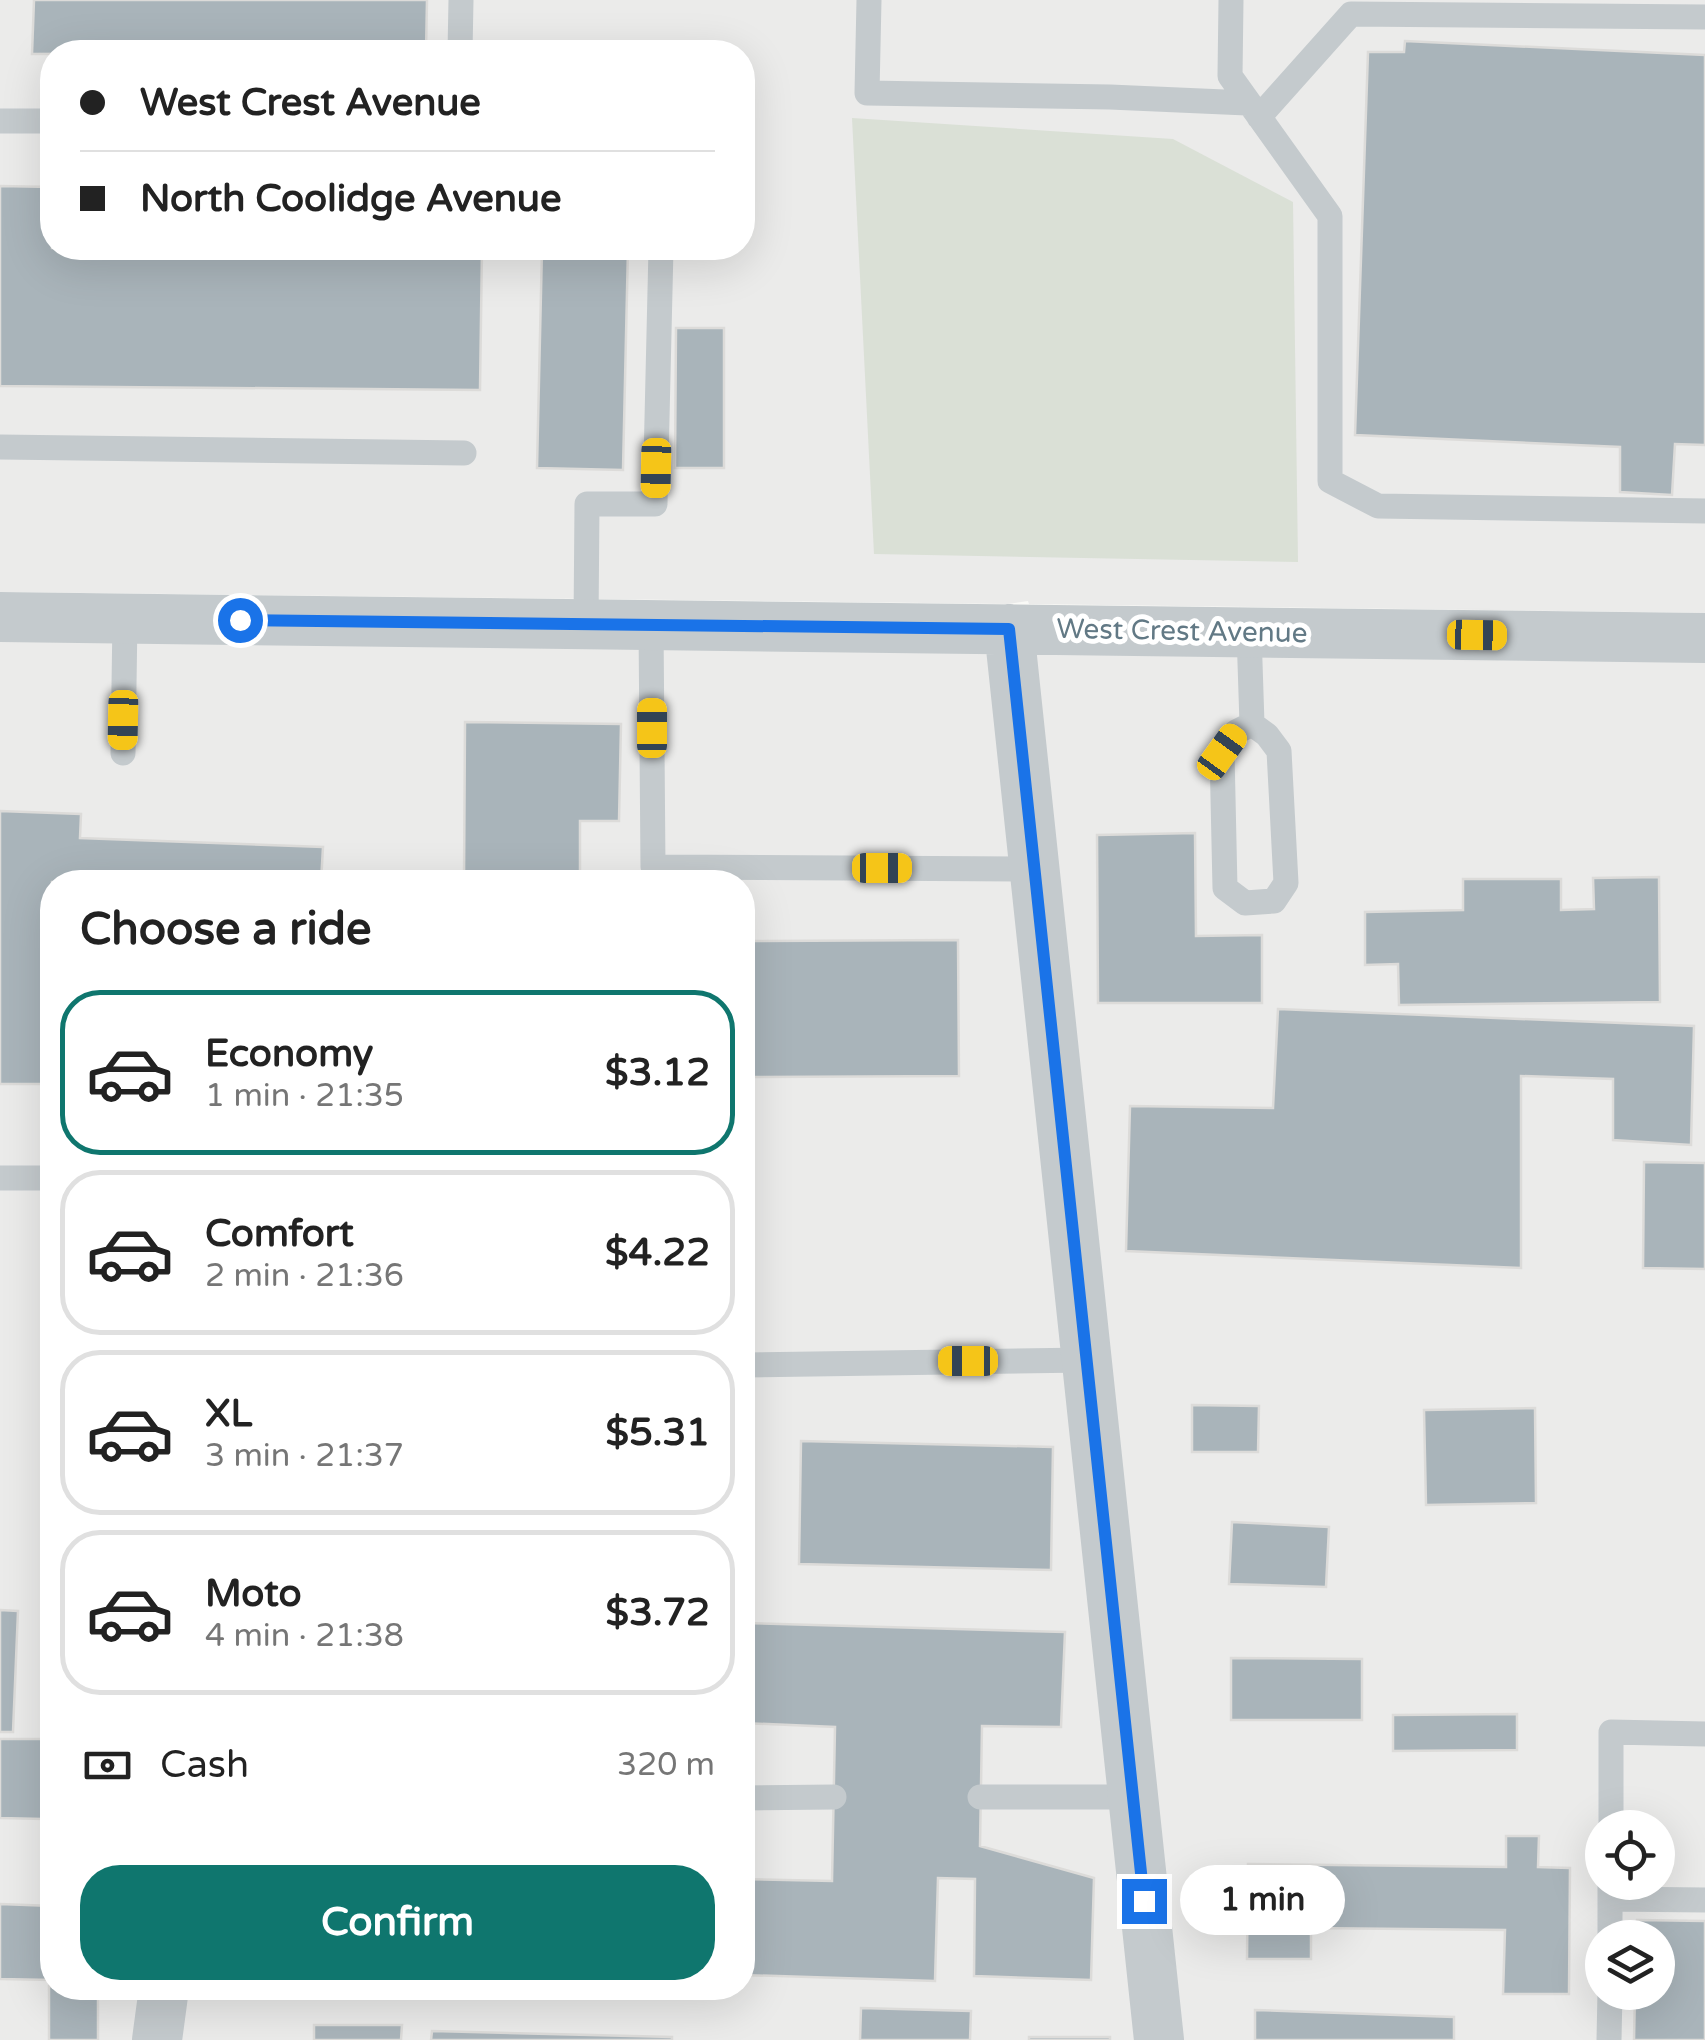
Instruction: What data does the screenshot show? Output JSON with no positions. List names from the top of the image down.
{
  "streets": {
    "street": ["West Crest Avenue"]
  },
  "page": {
    "banner": ["West Crest Avenue", "North Coolidge Avenue"],
    "heading": "Choose a ride",
    "list": [
      {
        "name": "Economy",
        "note": "1 min · 21:35",
        "value": "$3.12"
      },
      {
        "name": "Comfort",
        "note": "2 min · 21:36",
        "value": "$4.22"
      },
      {
        "name": "XL",
        "note": "3 min · 21:37",
        "value": "$5.31"
      },
      {
        "name": "Moto",
        "note": "4 min · 21:38",
        "value": "$3.72"
      }
    ],
    "pay": ["Cash", "320 m"],
    "buttons": "Confirm",
    "bubble": "1 min"
  }
}
